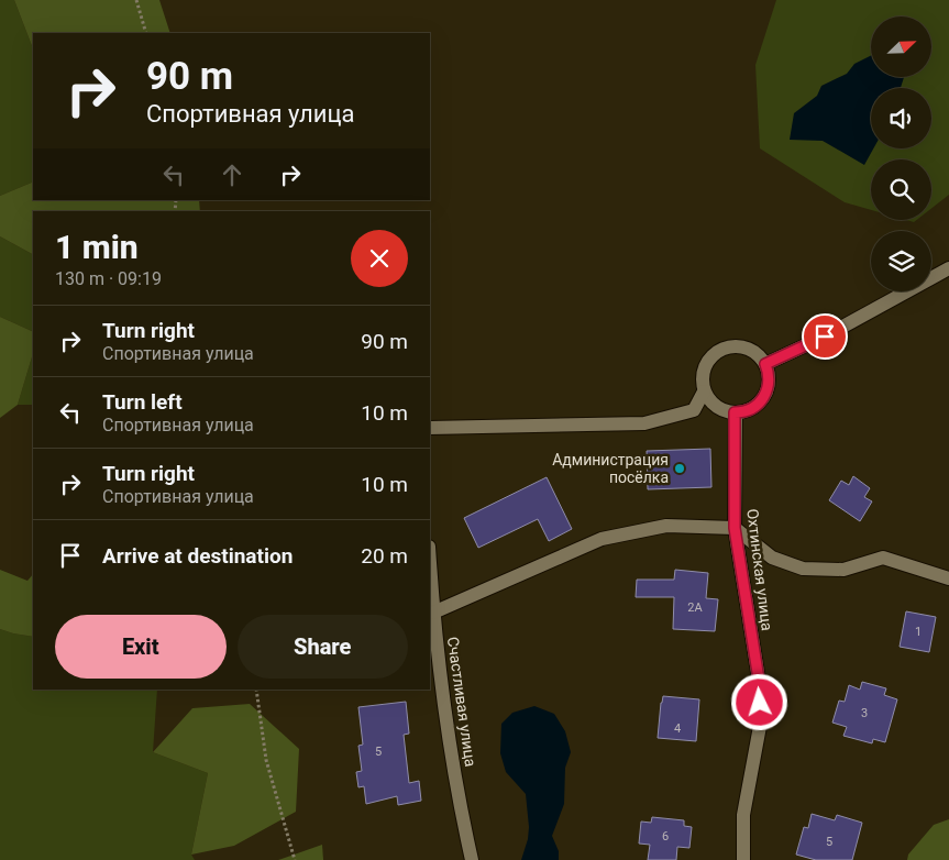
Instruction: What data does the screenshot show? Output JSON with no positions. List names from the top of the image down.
{
  "streets": {
    "street": ["Охтинская улица", "Счастливая улица"]
  },
  "places": ["Администрация посёлка"],
  "house_numbers": [
    "2А",
    "1",
    "3",
    "4",
    "5",
    "6",
    "5"
  ],
  "north": "top right",
  "page": {
    "turn": ["90 m", "Спортивная улица"],
    "heading": ["1 min", "130 m · 09:19"],
    "list": [
      {
        "name": "Turn right",
        "note": "Спортивная улица",
        "value": "90 m"
      },
      {
        "name": "Turn left",
        "note": "Спортивная улица",
        "value": "10 m"
      },
      {
        "name": "Turn right",
        "note": "Спортивная улица",
        "value": "10 m"
      },
      {
        "name": "Arrive at destination",
        "value": "20 m"
      }
    ],
    "buttons": ["Exit", "Share"]
  }
}
